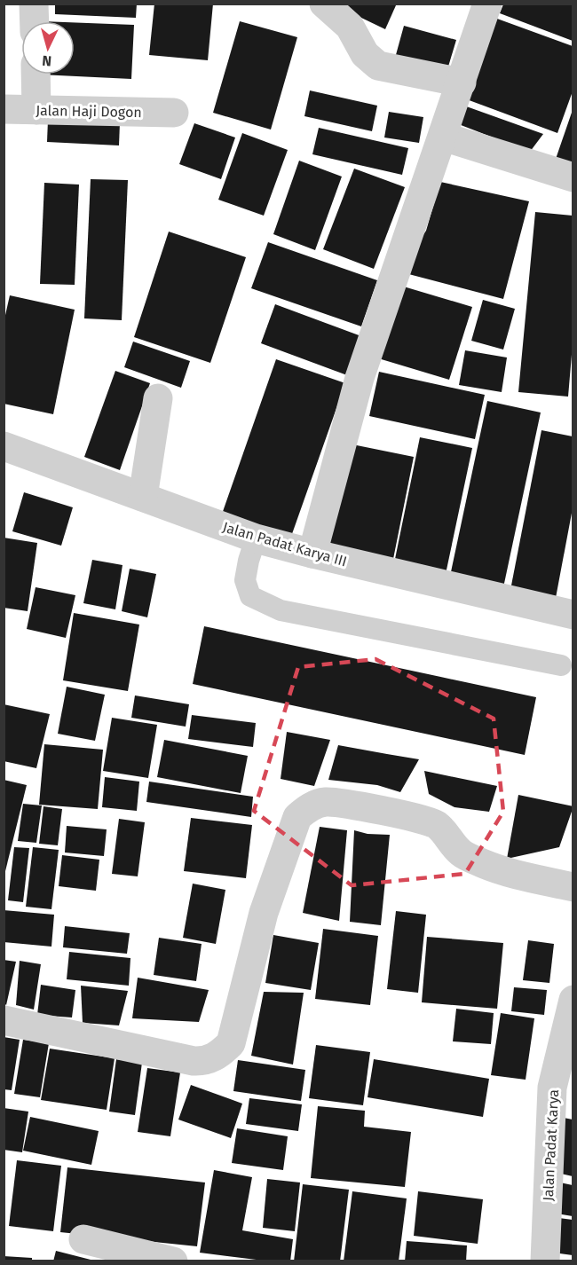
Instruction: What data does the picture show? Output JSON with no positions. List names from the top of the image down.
{
  "streets": {
    "street": ["Jalan Haji Dogon", "Jalan Padat Karya III", "Jalan Padat Karya"]
  },
  "north": "bottom"
}
